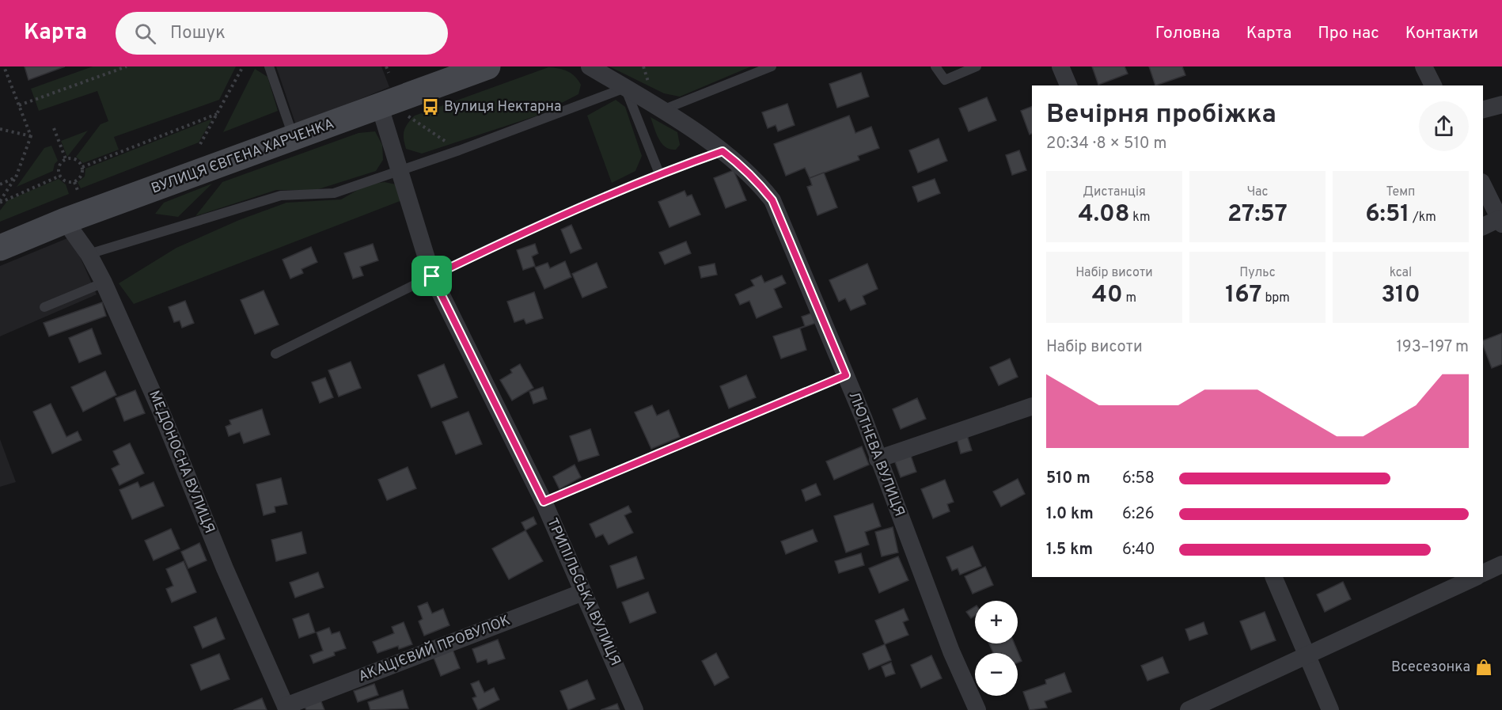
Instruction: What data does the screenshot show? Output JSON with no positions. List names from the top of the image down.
{
  "streets": {
    "main road": ["ВУЛИЦЯ ЄВГЕНА ХАРЧЕНКА"],
    "street": [
      "ЛЮТНЕВА ВУЛИЦЯ",
      "МЕДОНОСНА ВУЛИЦЯ",
      "ТРИПІЛЬСЬКА ВУЛИЦЯ",
      "АКАЦІЄВИЙ ПРОВУЛОК"
    ]
  },
  "crossings": [
    ["ВУЛИЦЯ ЄВГЕНА ХАРЧЕНКА", "МЕДОНОСНА ВУЛИЦЯ"],
    ["ВУЛИЦЯ ЄВГЕНА ХАРЧЕНКА", "ТРИПІЛЬСЬКА ВУЛИЦЯ"],
    ["МЕДОНОСНА ВУЛИЦЯ", "АКАЦІЄВИЙ ПРОВУЛОК"],
    ["ТРИПІЛЬСЬКА ВУЛИЦЯ", "АКАЦІЄВИЙ ПРОВУЛОК"]
  ],
  "places": {
    "bus stop": ["Вулиця Нектарна"],
    "shop": ["Всесезонка"]
  },
  "page": {
    "header": "Карта",
    "search": "Пошук",
    "nav": [
      "Головна",
      "Карта",
      "Про нас",
      "Контакти"
    ],
    "heading": ["Вечірня пробіжка", "20:34 · 8 × 510 m"],
    "stats": [
      ["Дистанція", "4.08 km"],
      ["Час", "27:57"],
      ["Темп", "6:51 /km"],
      ["Набір висоти", "40 m"],
      ["Пульс", "167 bpm"],
      ["kcal", "310"]
    ],
    "chart": ["Набір висоти", "193–197 m"],
    "list": [
      {
        "name": "510 m",
        "note": "6:58"
      },
      {
        "name": "1.0 km",
        "note": "6:26"
      },
      {
        "name": "1.5 km",
        "note": "6:40"
      }
    ],
    "map_buttons": ["+", "−"]
  }
}
